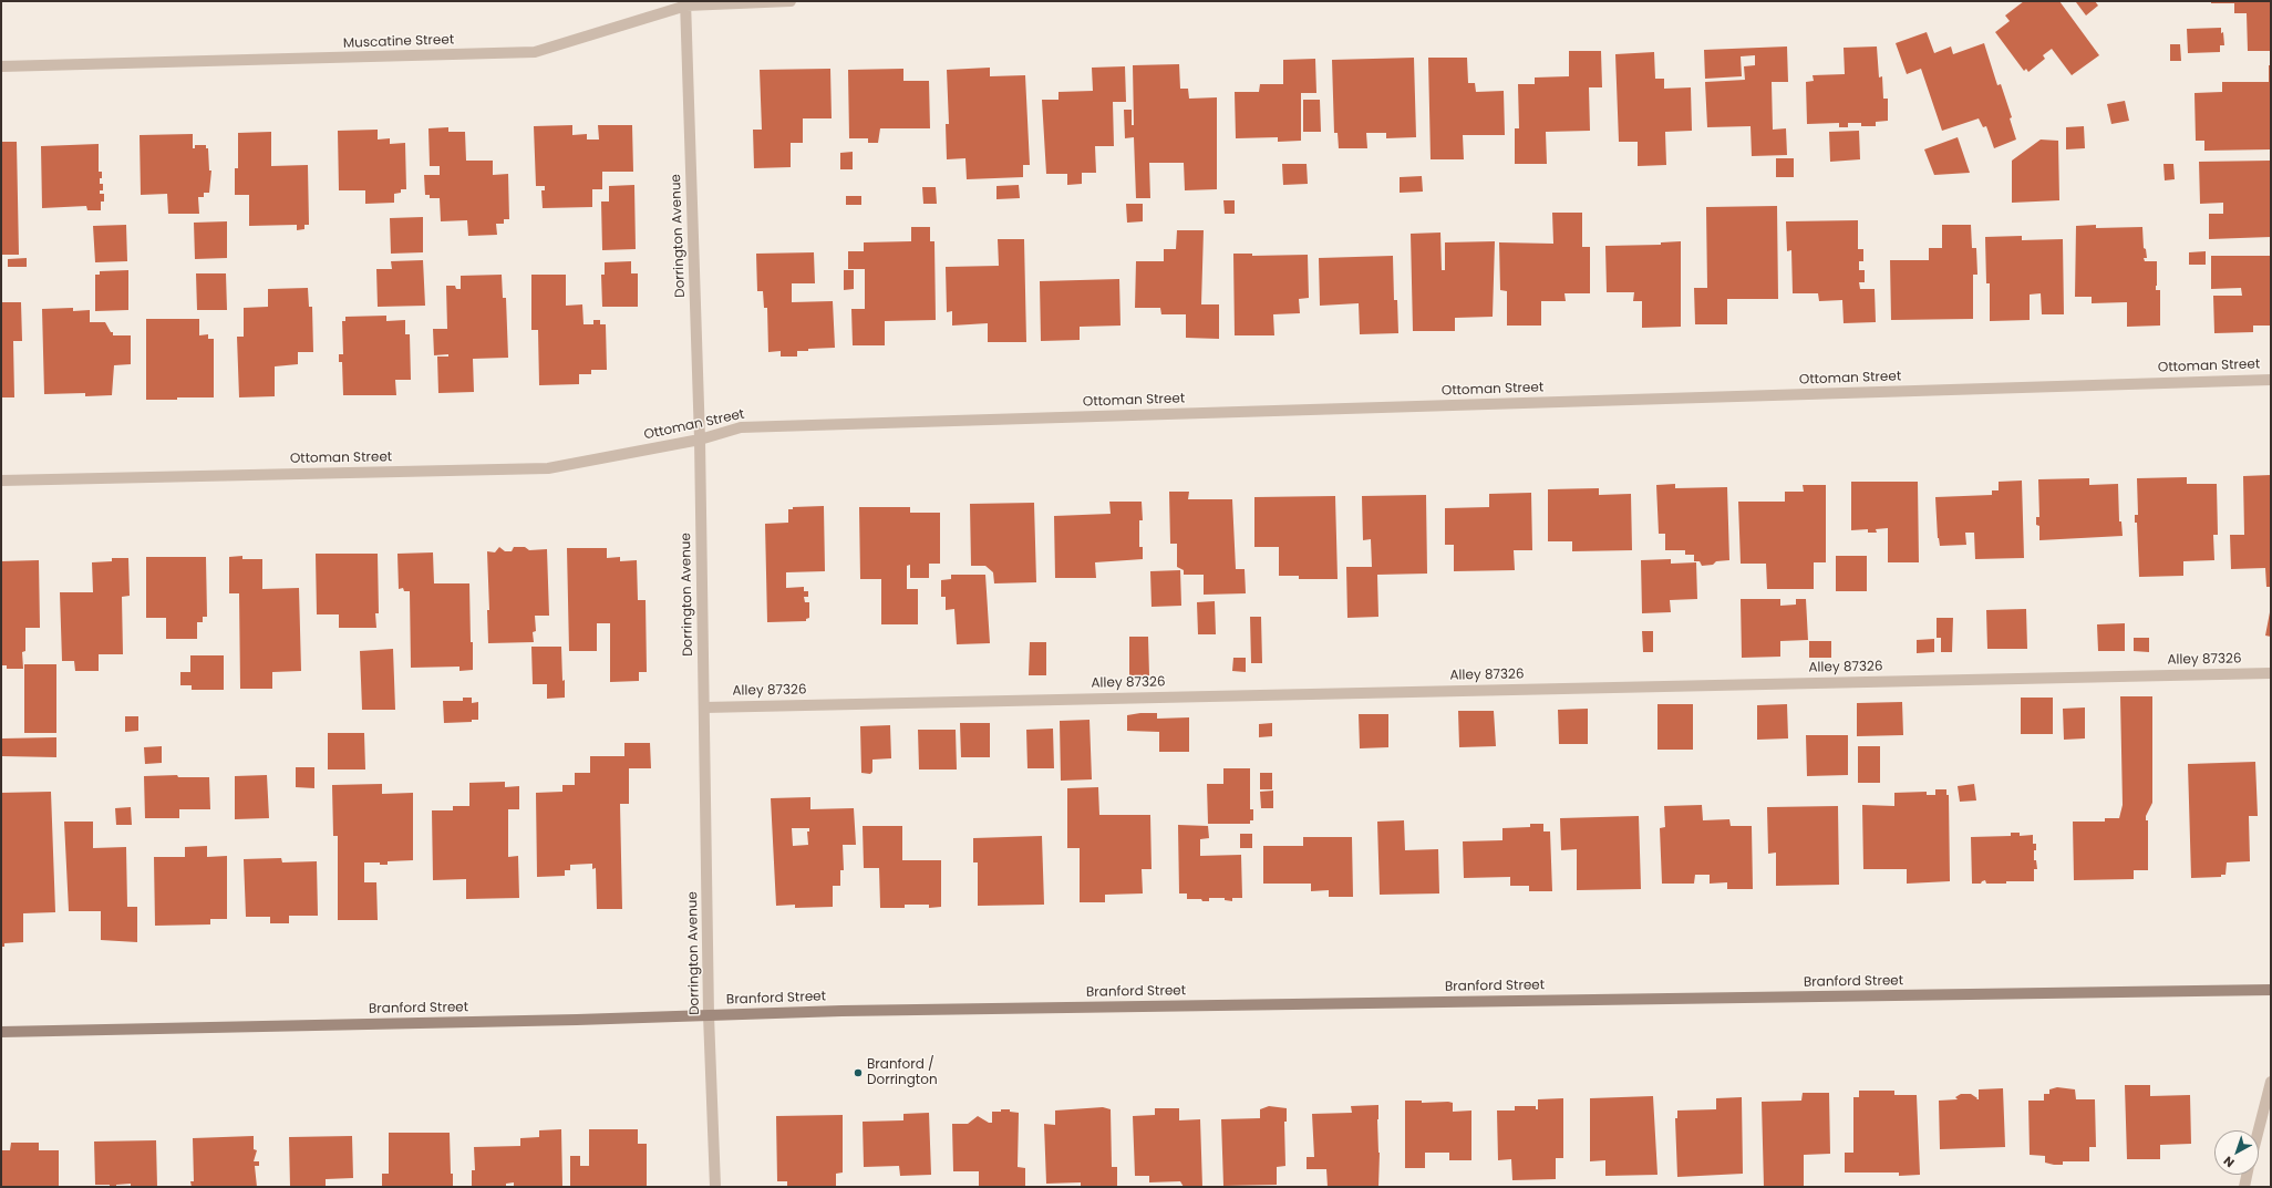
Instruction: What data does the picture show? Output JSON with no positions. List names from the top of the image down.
{
  "streets": {
    "main road": ["Branford Street"],
    "street": [
      "Muscatine Street",
      "Dorrington Avenue",
      "Ottoman Street",
      "Alley 87326"
    ]
  },
  "crossings": [
    ["Muscatine Street", "Dorrington Avenue"],
    ["Dorrington Avenue", "Ottoman Street"],
    ["Dorrington Avenue", "Alley 87326"],
    ["Dorrington Avenue", "Branford Street"]
  ],
  "places": ["Branford / Dorrington"],
  "north": "bottom left"
}
